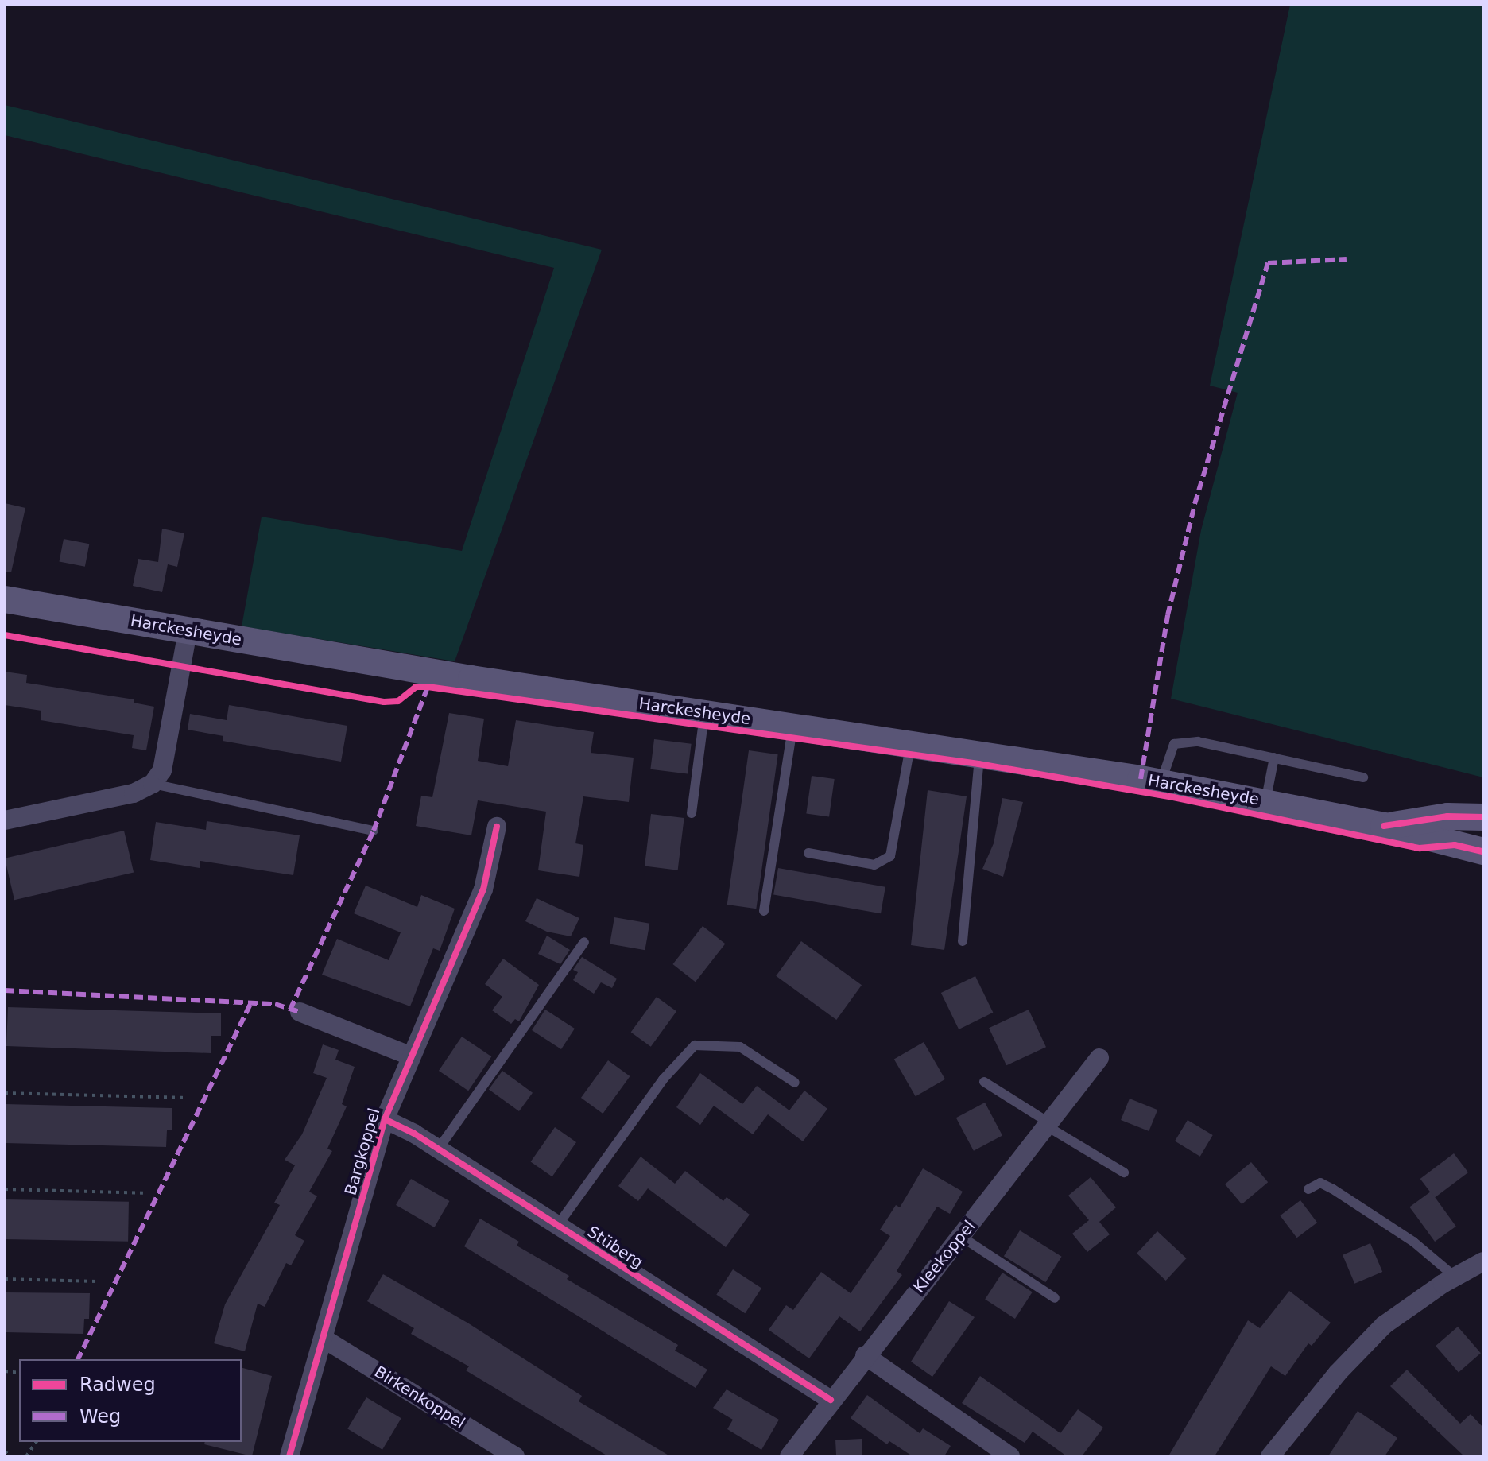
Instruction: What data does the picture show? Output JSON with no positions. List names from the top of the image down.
{
  "streets": {
    "main road": ["Harckesheyde"],
    "street": [
      "Bargkoppel",
      "Stüberg",
      "Kleekoppel",
      "Birkenkoppel"
    ]
  },
  "crossings": [
    ["Bargkoppel", "Stüberg"],
    ["Bargkoppel", "Birkenkoppel"],
    ["Stüberg", "Kleekoppel"]
  ],
  "legend": ["Radweg", "Weg"]
}
